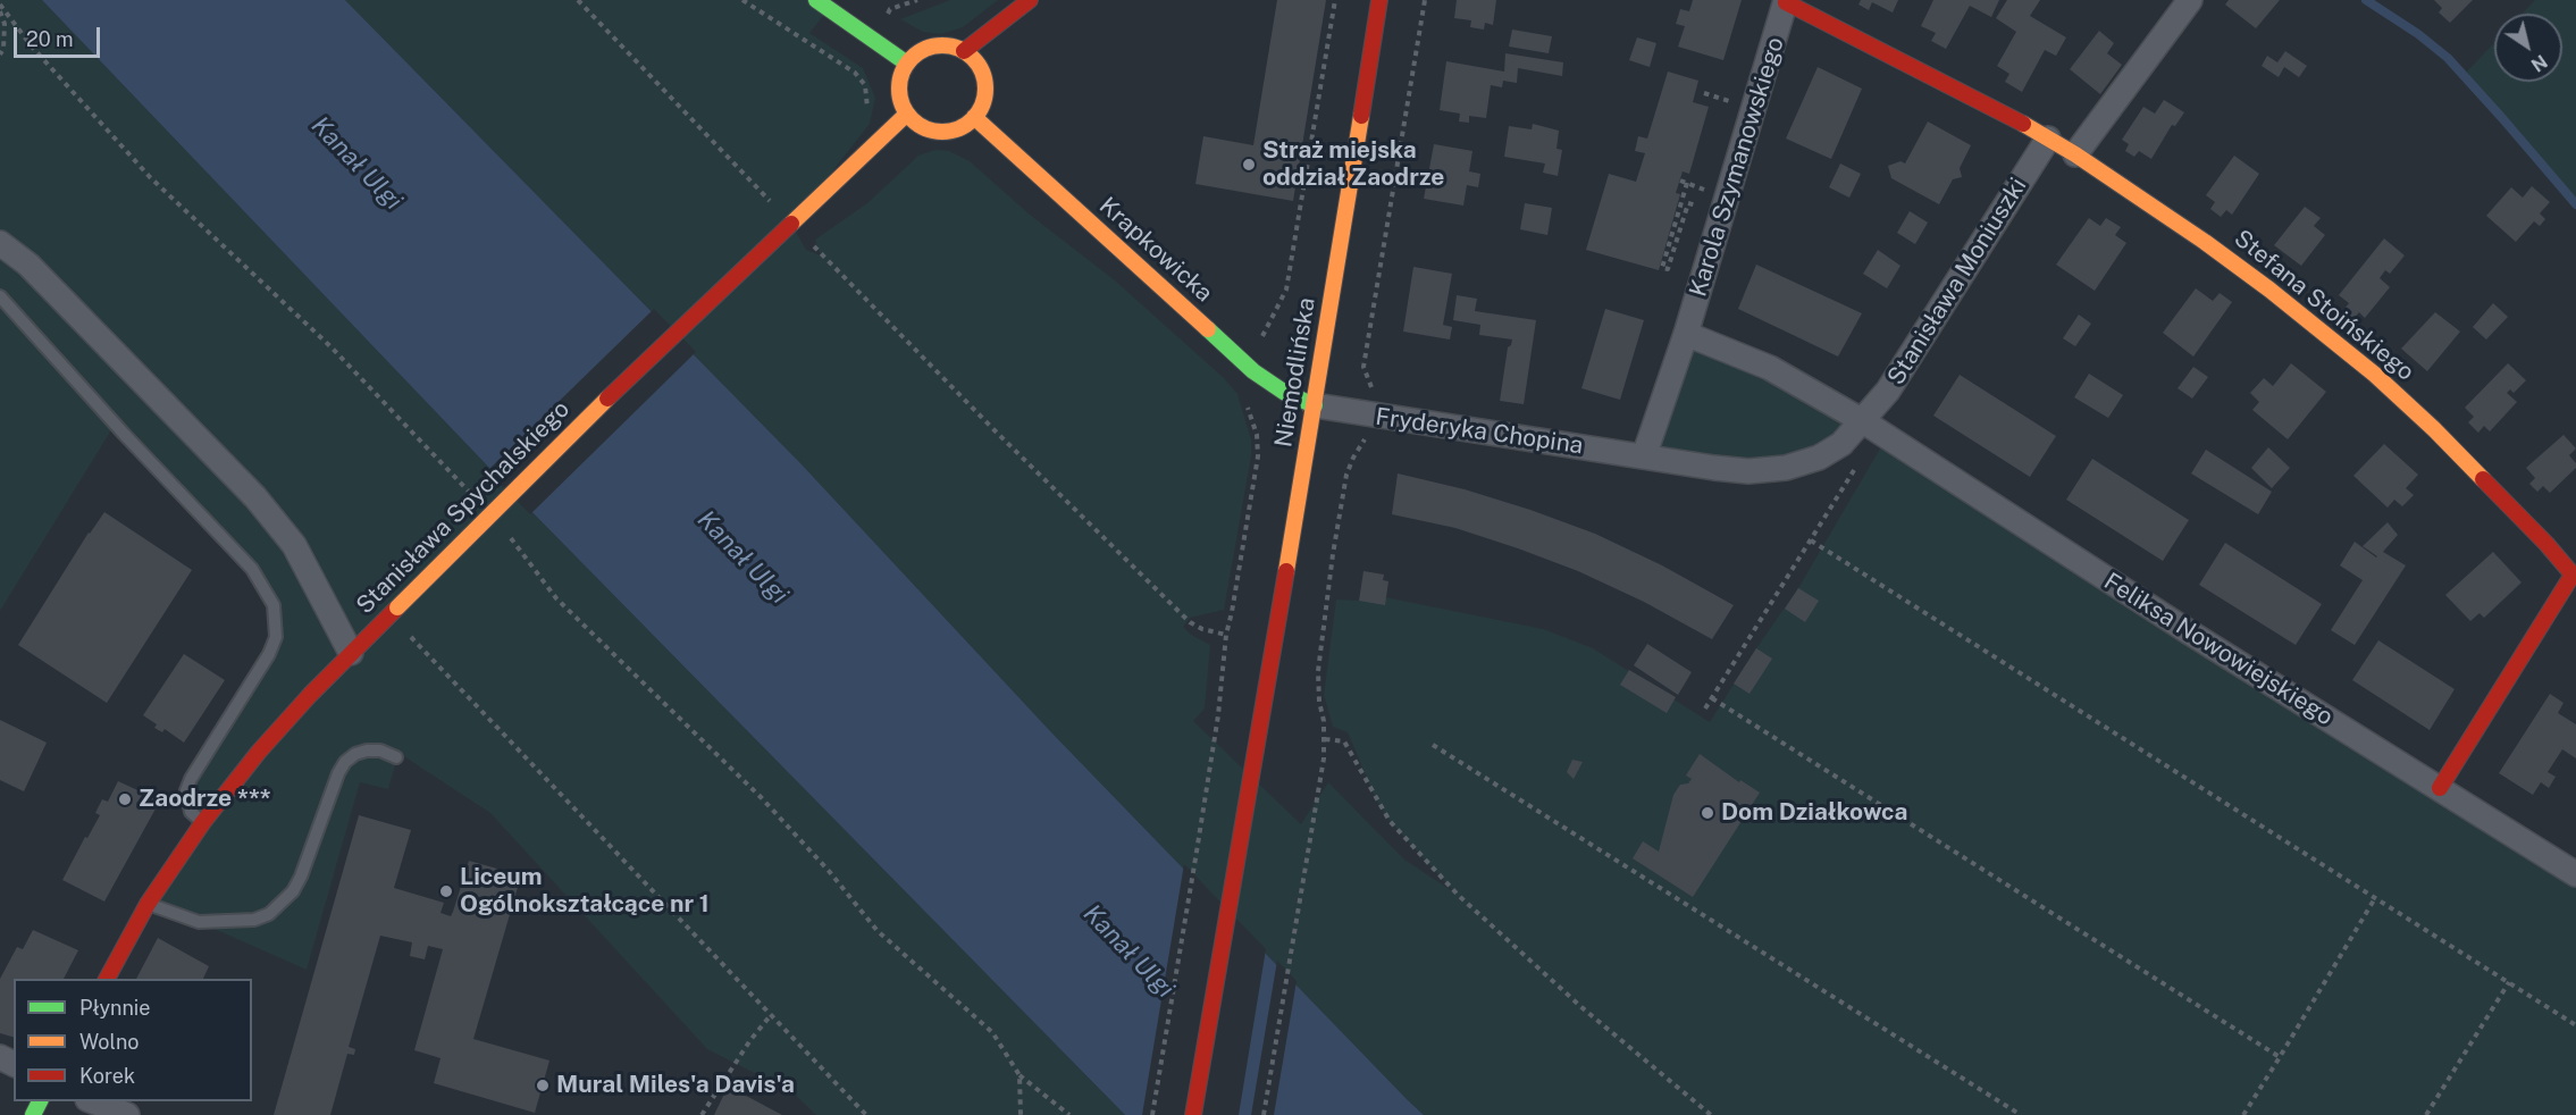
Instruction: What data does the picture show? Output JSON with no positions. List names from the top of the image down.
{
  "streets": {
    "street": [
      "Karola Szymanowskiego",
      "Krapkowicka",
      "Stanisława Moniuszki",
      "Stefana Stoińskiego",
      "Niemodlińska",
      "Fryderyka Chopina",
      "Stanisława Spychalskiego",
      "Feliksa Nowowiejskiego"
    ]
  },
  "crossings": [
    ["Karola Szymanowskiego", "Stanisława Moniuszki"],
    ["Karola Szymanowskiego", "Stefana Stoińskiego"],
    ["Karola Szymanowskiego", "Fryderyka Chopina"],
    ["Karola Szymanowskiego", "Feliksa Nowowiejskiego"],
    ["Krapkowicka", "Niemodlińska"],
    ["Krapkowicka", "Fryderyka Chopina"],
    ["Krapkowicka", "Stanisława Spychalskiego"],
    ["Stanisława Moniuszki", "Stefana Stoińskiego"],
    ["Stanisława Moniuszki", "Fryderyka Chopina"],
    ["Stanisława Moniuszki", "Feliksa Nowowiejskiego"],
    ["Stefana Stoińskiego", "Feliksa Nowowiejskiego"],
    ["Niemodlińska", "Fryderyka Chopina"]
  ],
  "water": ["Kanał Ulgi"],
  "places": [
    "Straż miejska oddział Zaodrze",
    "Zaodrze ***",
    "Dom Działkowca",
    "Liceum Ogólnokształcące nr 1",
    "Mural Miles'a Davis'a"
  ],
  "legend": ["Płynnie", "Wolno", "Korek"],
  "scale_bar": "20 m",
  "north": "bottom right"
}
